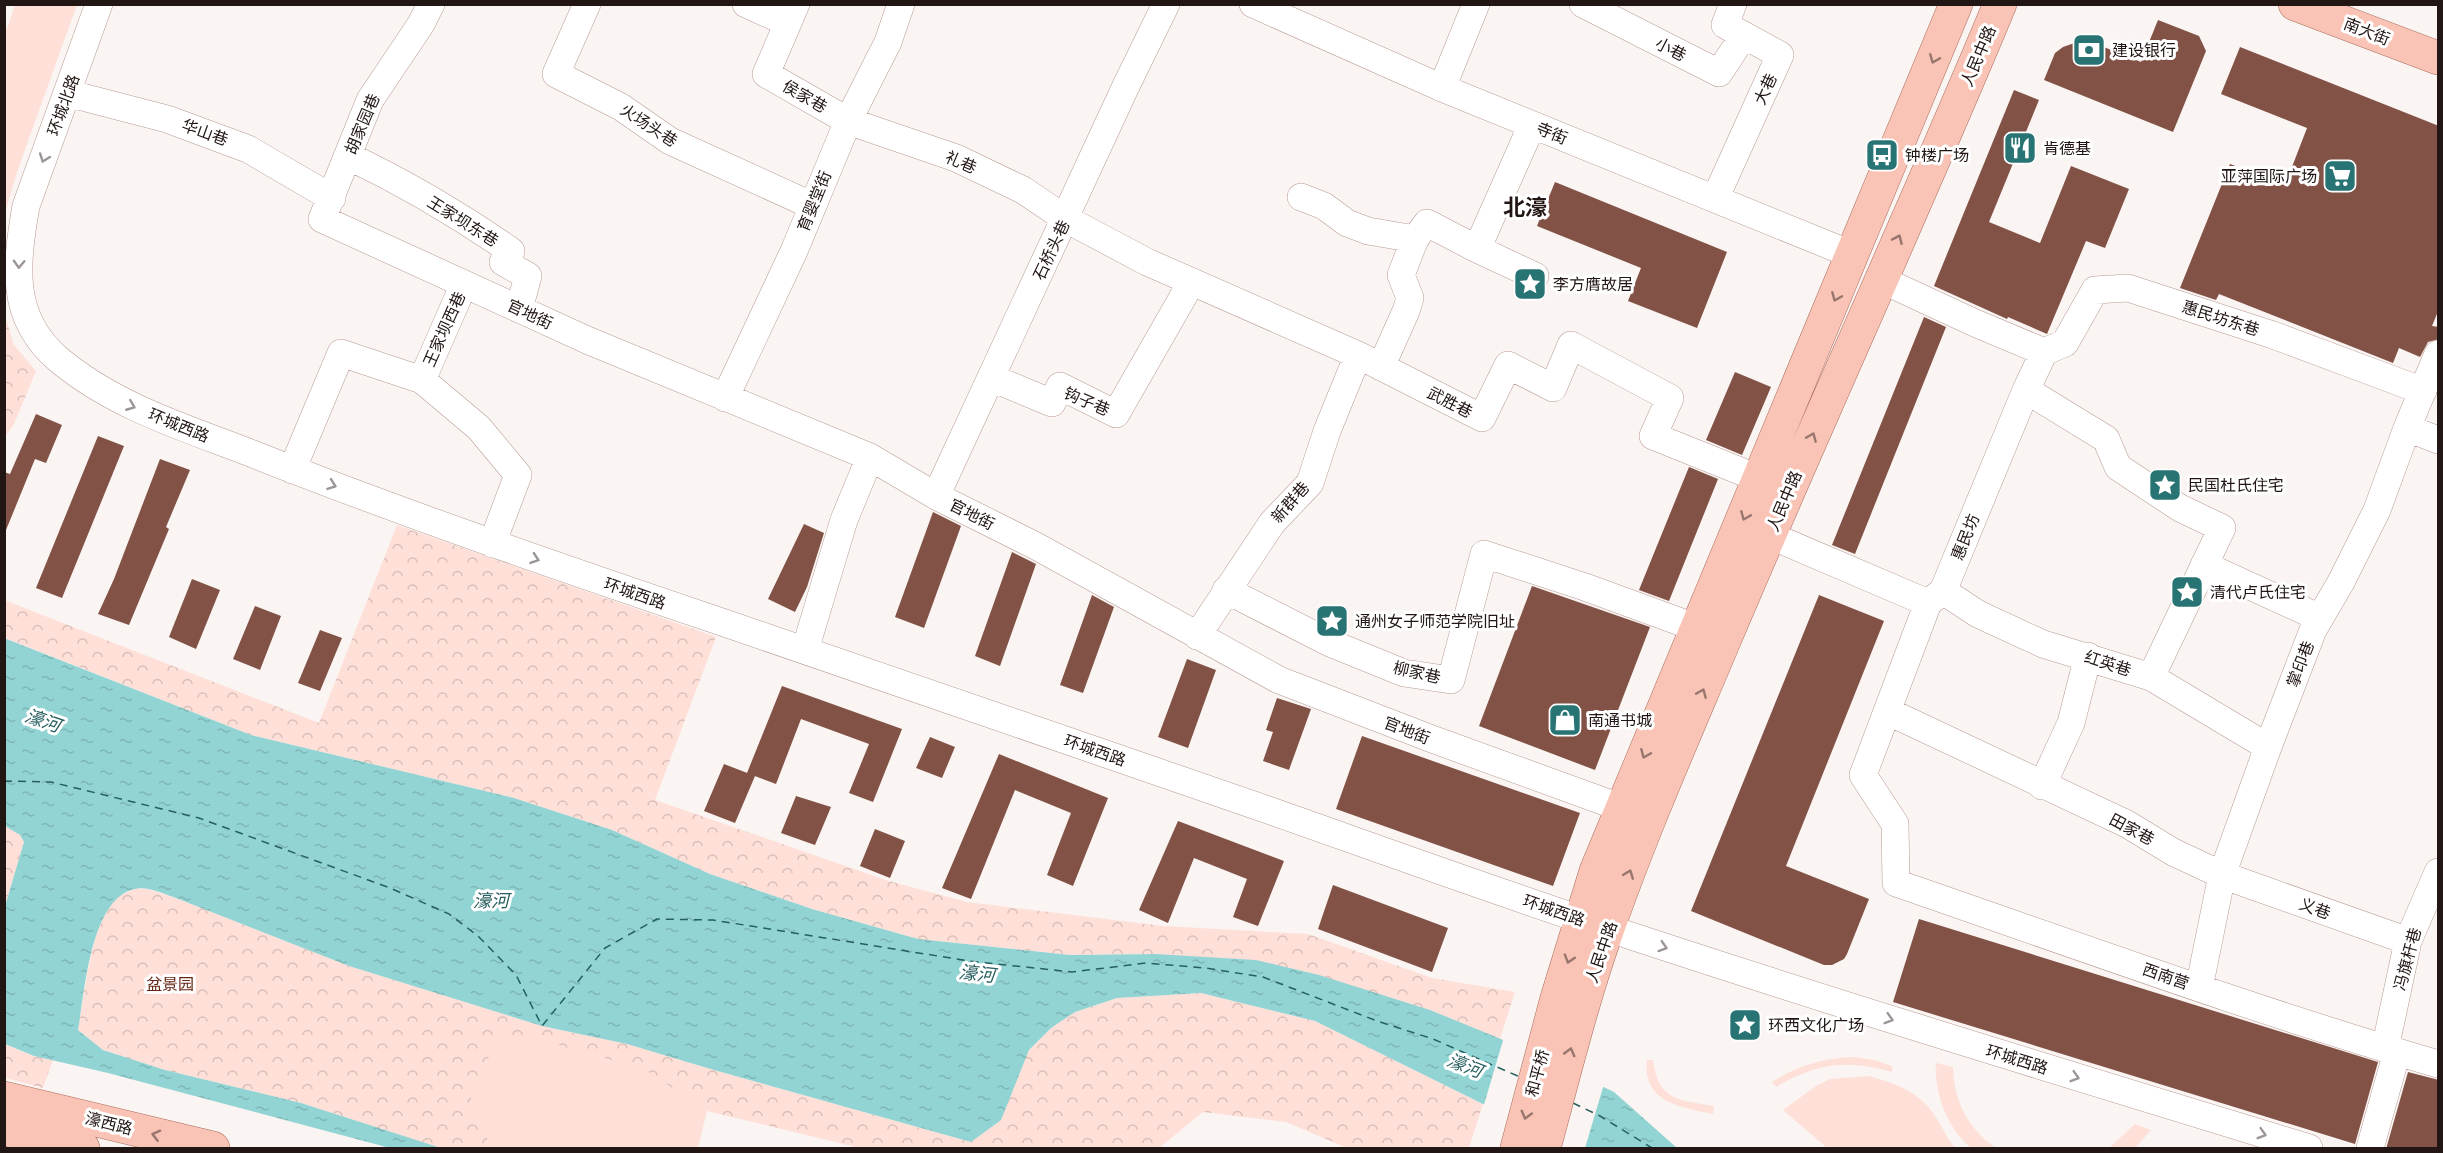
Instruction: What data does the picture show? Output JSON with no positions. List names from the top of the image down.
{
  "streets": {
    "main road": [
      "南大街",
      "人民中路",
      "和平桥",
      "濠西路"
    ],
    "street": [
      "小巷",
      "大巷",
      "侯家巷",
      "环城北路",
      "胡家园巷",
      "火场头巷",
      "华山巷",
      "寺街",
      "礼巷",
      "育婴堂街",
      "王家坝东巷",
      "石桥头巷",
      "官地街",
      "惠民坊东巷",
      "王家坝西巷",
      "钩子巷",
      "武胜巷",
      "环城西路",
      "新群巷",
      "惠民坊",
      "红英巷",
      "掌印巷",
      "柳家巷",
      "田家巷",
      "义巷",
      "冯旗杆巷",
      "西南营"
    ]
  },
  "crossings": [
    ["小巷", "大巷"],
    ["人民中路", "寺街"],
    ["人民中路", "官地街"],
    ["人民中路", "武胜巷"],
    ["人民中路", "环城西路"],
    ["人民中路", "红英巷"],
    ["人民中路", "柳家巷"],
    ["人民中路", "和平桥"],
    ["大巷", "寺街"],
    ["侯家巷", "礼巷"],
    ["侯家巷", "育婴堂街"],
    ["环城北路", "华山巷"],
    ["环城北路", "环城西路"],
    ["胡家园巷", "华山巷"],
    ["胡家园巷", "王家坝东巷"],
    ["胡家园巷", "官地街"],
    ["火场头巷", "育婴堂街"],
    ["华山巷", "官地街"],
    ["礼巷", "育婴堂街"],
    ["礼巷", "石桥头巷"],
    ["礼巷", "武胜巷"],
    ["育婴堂街", "官地街"],
    ["王家坝东巷", "官地街"],
    ["石桥头巷", "官地街"],
    ["石桥头巷", "钩子巷"],
    ["石桥头巷", "武胜巷"],
    ["官地街", "王家坝西巷"],
    ["官地街", "新群巷"],
    ["惠民坊东巷", "惠民坊"],
    ["惠民坊东巷", "掌印巷"],
    ["王家坝西巷", "环城西路"],
    ["钩子巷", "武胜巷"],
    ["武胜巷", "新群巷"],
    ["新群巷", "柳家巷"],
    ["惠民坊", "红英巷"],
    ["惠民坊", "田家巷"],
    ["惠民坊", "西南营"],
    ["红英巷", "掌印巷"],
    ["掌印巷", "田家巷"],
    ["掌印巷", "义巷"],
    ["掌印巷", "西南营"],
    ["田家巷", "义巷"],
    ["义巷", "冯旗杆巷"],
    ["冯旗杆巷", "西南营"]
  ],
  "one_way": ["环城北路", "环城西路"],
  "districts": ["北濠"],
  "water": ["濠河"],
  "parks": ["盆景园"],
  "places": {
    "bank": ["建设银行"],
    "restaurant": ["肯德基"],
    "bus stop": ["钟楼广场"],
    "supermarket": ["亚萍国际广场"],
    "place": [
      "李方膺故居",
      "民国杜氏住宅",
      "清代卢氏住宅",
      "通州女子师范学院旧址",
      "环西文化广场"
    ],
    "shop": ["南通书城"]
  }
}
